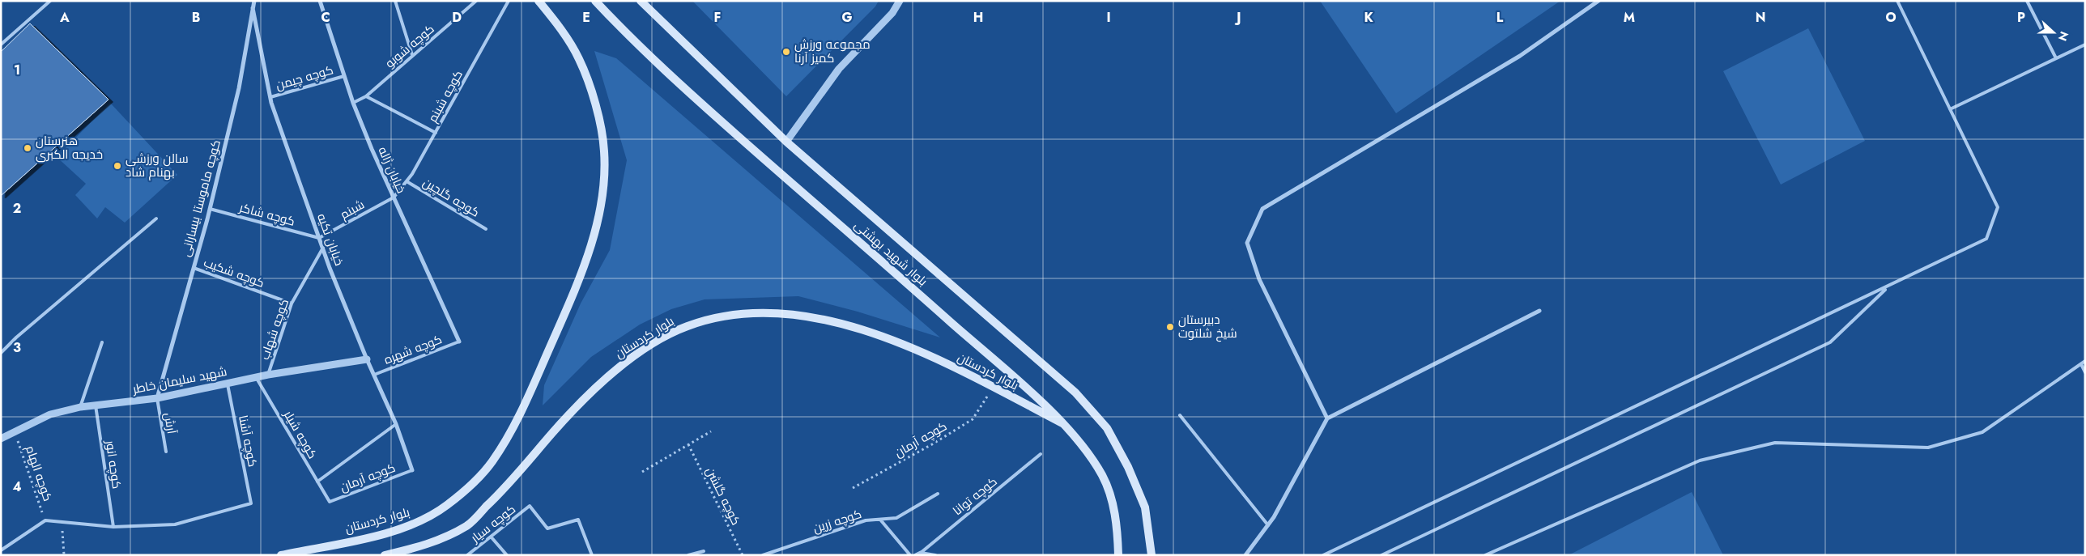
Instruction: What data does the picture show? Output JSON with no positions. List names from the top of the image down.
{
  "streets": {
    "main road": ["بلوار شهید بهشتی", "بلوار کردستان"],
    "street": [
      "خیابان ژاله",
      "کوچه ماموستا بیسارانی",
      "خیابان تکیه",
      "شهید سلیمان خاطر"
    ],
    "lane": [
      "کوچه شوبو",
      "کوچه چیمن",
      "کوچه شبنم",
      "کوچه گلچین",
      "شبنم",
      "کوچه شاکر",
      "کوچه شکیب",
      "کوچه شهاب",
      "کوچه شهره",
      "آرش",
      "کوچه شیلر",
      "کوچه آرمان",
      "کوچه آشنا",
      "کوچه انور",
      "کوچه توانا",
      "کوچه زرین",
      "کوچه سیار"
    ],
    "path": ["کوچه الهام", "کوچه گلشن"]
  },
  "crossings": [
    ["کوچه شوبو", "خیابان ژاله"],
    ["کوچه چیمن", "خیابان ژاله"],
    ["کوچه چیمن", "خیابان تکیه"],
    ["کوچه شبنم", "خیابان ژاله"],
    ["کوچه شبنم", "کوچه گلچین"],
    ["کوچه شبنم", "شبنم"],
    ["خیابان ژاله", "شبنم"],
    ["خیابان ژاله", "کوچه شهره"],
    ["کوچه ماموستا بیسارانی", "کوچه شاکر"],
    ["کوچه ماموستا بیسارانی", "خیابان تکیه"],
    ["کوچه ماموستا بیسارانی", "کوچه شکیب"],
    ["کوچه ماموستا بیسارانی", "شهید سلیمان خاطر"],
    ["کوچه ماموستا بیسارانی", "آرش"],
    ["شبنم", "کوچه شاکر"],
    ["شبنم", "خیابان تکیه"],
    ["کوچه شاکر", "خیابان تکیه"],
    ["خیابان تکیه", "کوچه شهاب"],
    ["خیابان تکیه", "کوچه شهره"],
    ["خیابان تکیه", "شهید سلیمان خاطر"],
    ["خیابان تکیه", "کوچه آرمان"],
    ["بلوار شهید بهشتی", "بلوار کردستان"],
    ["کوچه شکیب", "کوچه شهاب"],
    ["کوچه شهاب", "شهید سلیمان خاطر"],
    ["شهید سلیمان خاطر", "آرش"],
    ["شهید سلیمان خاطر", "کوچه شیلر"],
    ["شهید سلیمان خاطر", "کوچه آشنا"],
    ["شهید سلیمان خاطر", "کوچه انور"],
    ["شهید سلیمان خاطر", "کوچه الهام"],
    ["کوچه شیلر", "کوچه آرمان"],
    ["کوچه آشنا", "کوچه انور"]
  ],
  "places": [
    "مجموعه ورزش کمیز آرنا",
    "هنرستان خدیجه الکبری",
    "سالن ورزشی بهنام شاد",
    "دبیرستان شیخ شلتوت"
  ],
  "north": "right",
  "grid": {
    "columns": [
      "A",
      "B",
      "C",
      "D",
      "E",
      "F",
      "G",
      "H",
      "I",
      "J",
      "K",
      "L",
      "M",
      "N",
      "O",
      "P"
    ],
    "rows": [
      "1",
      "2",
      "3",
      "4"
    ]
  }
}
